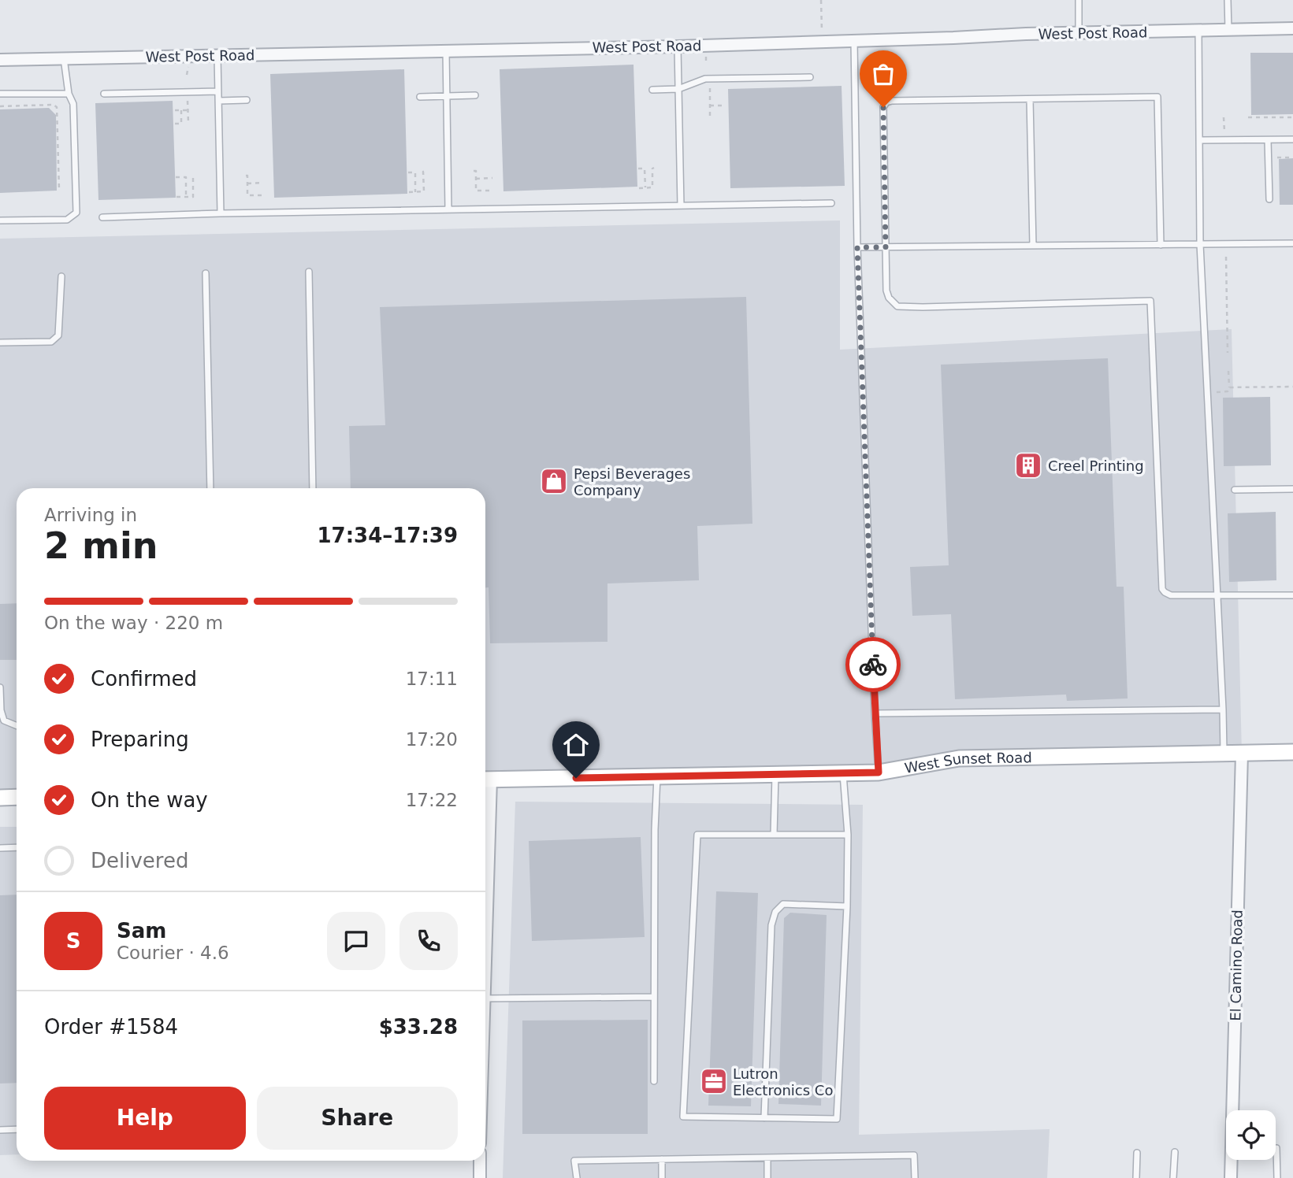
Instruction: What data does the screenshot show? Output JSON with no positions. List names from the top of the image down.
{
  "streets": {
    "main road": ["West Sunset Road"],
    "street": ["West Post Road", "El Camino Road"]
  },
  "crossings": [
    ["West Sunset Road", "El Camino Road"]
  ],
  "places": {
    "building": ["Creel Printing"],
    "shop": ["Pepsi Beverages Company"],
    "office": ["Lutron Electronics Co"]
  },
  "page": {
    "heading": ["2 min", "Arriving in", "17:34–17:39"],
    "panel": [
      "Sam",
      "Courier · 4.6",
      "Order #1584",
      "$33.28"
    ],
    "bar": "On the way · 220 m",
    "list": [
      ["Confirmed", "17:11"],
      ["Preparing", "17:20"],
      ["On the way", "17:22"],
      "Delivered"
    ],
    "round": "S",
    "buttons": ["Help", "Share"]
  }
}
